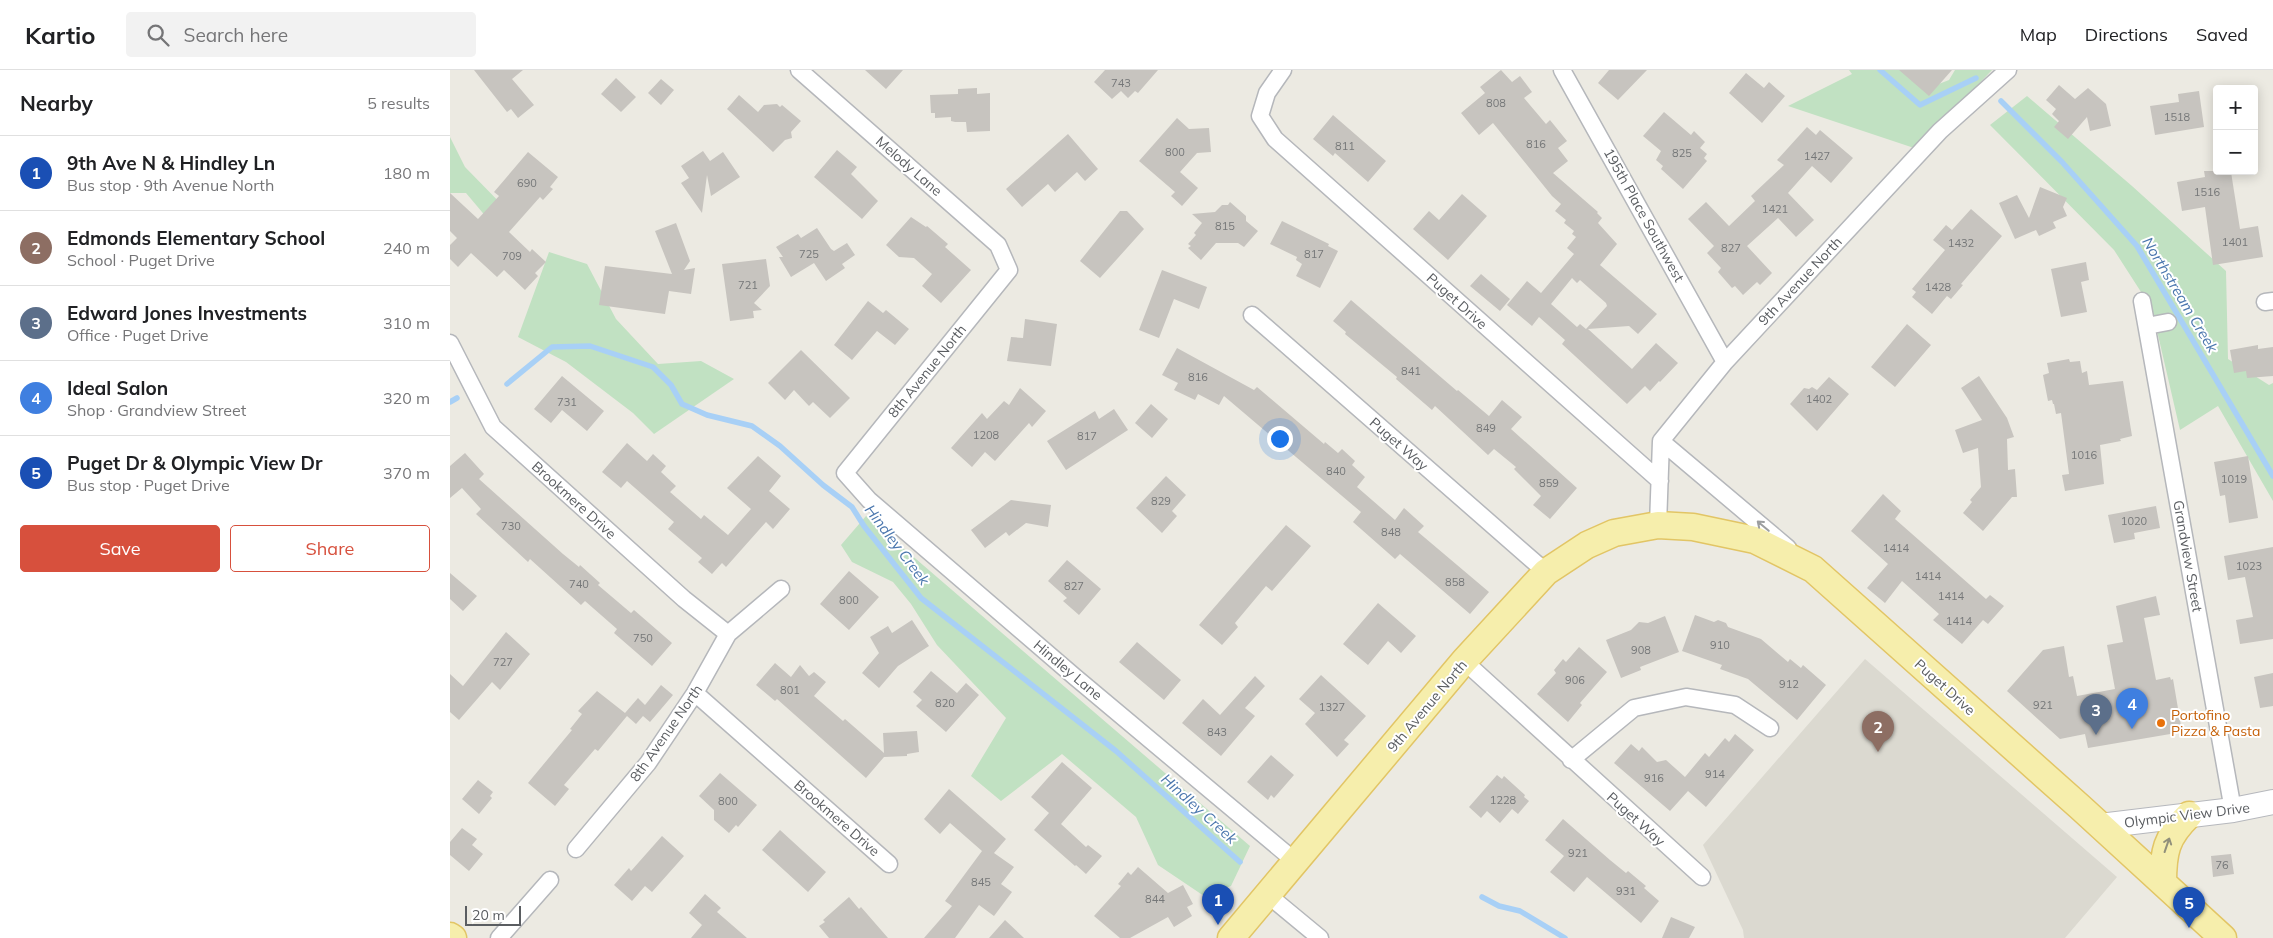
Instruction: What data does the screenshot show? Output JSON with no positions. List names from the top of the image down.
{
  "streets": {
    "main road": ["9th Avenue North", "Puget Drive", "Olympic View Drive"],
    "street": [
      "Melody Lane",
      "195th Place Southwest",
      "8th Avenue North",
      "Puget Way",
      "Brookmere Drive",
      "Grandview Street",
      "Hindley Lane"
    ]
  },
  "crossings": [
    ["Melody Lane", "8th Avenue North"],
    ["195th Place Southwest", "9th Avenue North"],
    ["9th Avenue North", "Puget Drive"],
    ["9th Avenue North", "Puget Way"],
    ["9th Avenue North", "Hindley Lane"],
    ["Puget Drive", "Olympic View Drive"],
    ["8th Avenue North", "Brookmere Drive"],
    ["8th Avenue North", "Hindley Lane"],
    ["Grandview Street", "Olympic View Drive"]
  ],
  "water": ["Northstream Creek", "Hindley Creek"],
  "places": ["Portofino Pizza & Pasta"],
  "house_numbers": [
    "743",
    "808",
    "1518",
    "816",
    "811",
    "800",
    "825",
    "1427",
    "690",
    "1516",
    "1421",
    "815",
    "1401",
    "1432",
    "827",
    "725",
    "817",
    "709",
    "721",
    "1428",
    "841",
    "816",
    "1402",
    "731",
    "849",
    "1208",
    "817",
    "1016",
    "840",
    "1019",
    "859",
    "829",
    "1020",
    "730",
    "848",
    "1414",
    "1023",
    "1414",
    "858",
    "740",
    "827",
    "1414",
    "800",
    "1414",
    "750",
    "910",
    "908",
    "727",
    "906",
    "912",
    "801",
    "820",
    "921",
    "1327",
    "843",
    "914",
    "916",
    "1228",
    "800",
    "921",
    "76",
    "845",
    "931",
    "844"
  ],
  "scale_bar": "20 m",
  "page": {
    "header": "Kartio",
    "search": "Search here",
    "nav": ["Map", "Directions", "Saved"],
    "heading": ["Nearby", "5 results"],
    "map_buttons": ["+", "−"],
    "list": [
      {
        "mark": "1",
        "name": "9th Ave N & Hindley Ln",
        "note": "Bus stop · 9th Avenue North",
        "value": "180 m"
      },
      {
        "mark": "2",
        "name": "Edmonds Elementary School",
        "note": "School · Puget Drive",
        "value": "240 m"
      },
      {
        "mark": "3",
        "name": "Edward Jones Investments",
        "note": "Office · Puget Drive",
        "value": "310 m"
      },
      {
        "mark": "4",
        "name": "Ideal Salon",
        "note": "Shop · Grandview Street",
        "value": "320 m"
      },
      {
        "mark": "5",
        "name": "Puget Dr & Olympic View Dr",
        "note": "Bus stop · Puget Drive",
        "value": "370 m"
      }
    ],
    "buttons": ["Save", "Share"],
    "pins": [
      "4",
      "3",
      "2",
      "1",
      "5"
    ],
    "scale": "20 m"
  }
}
